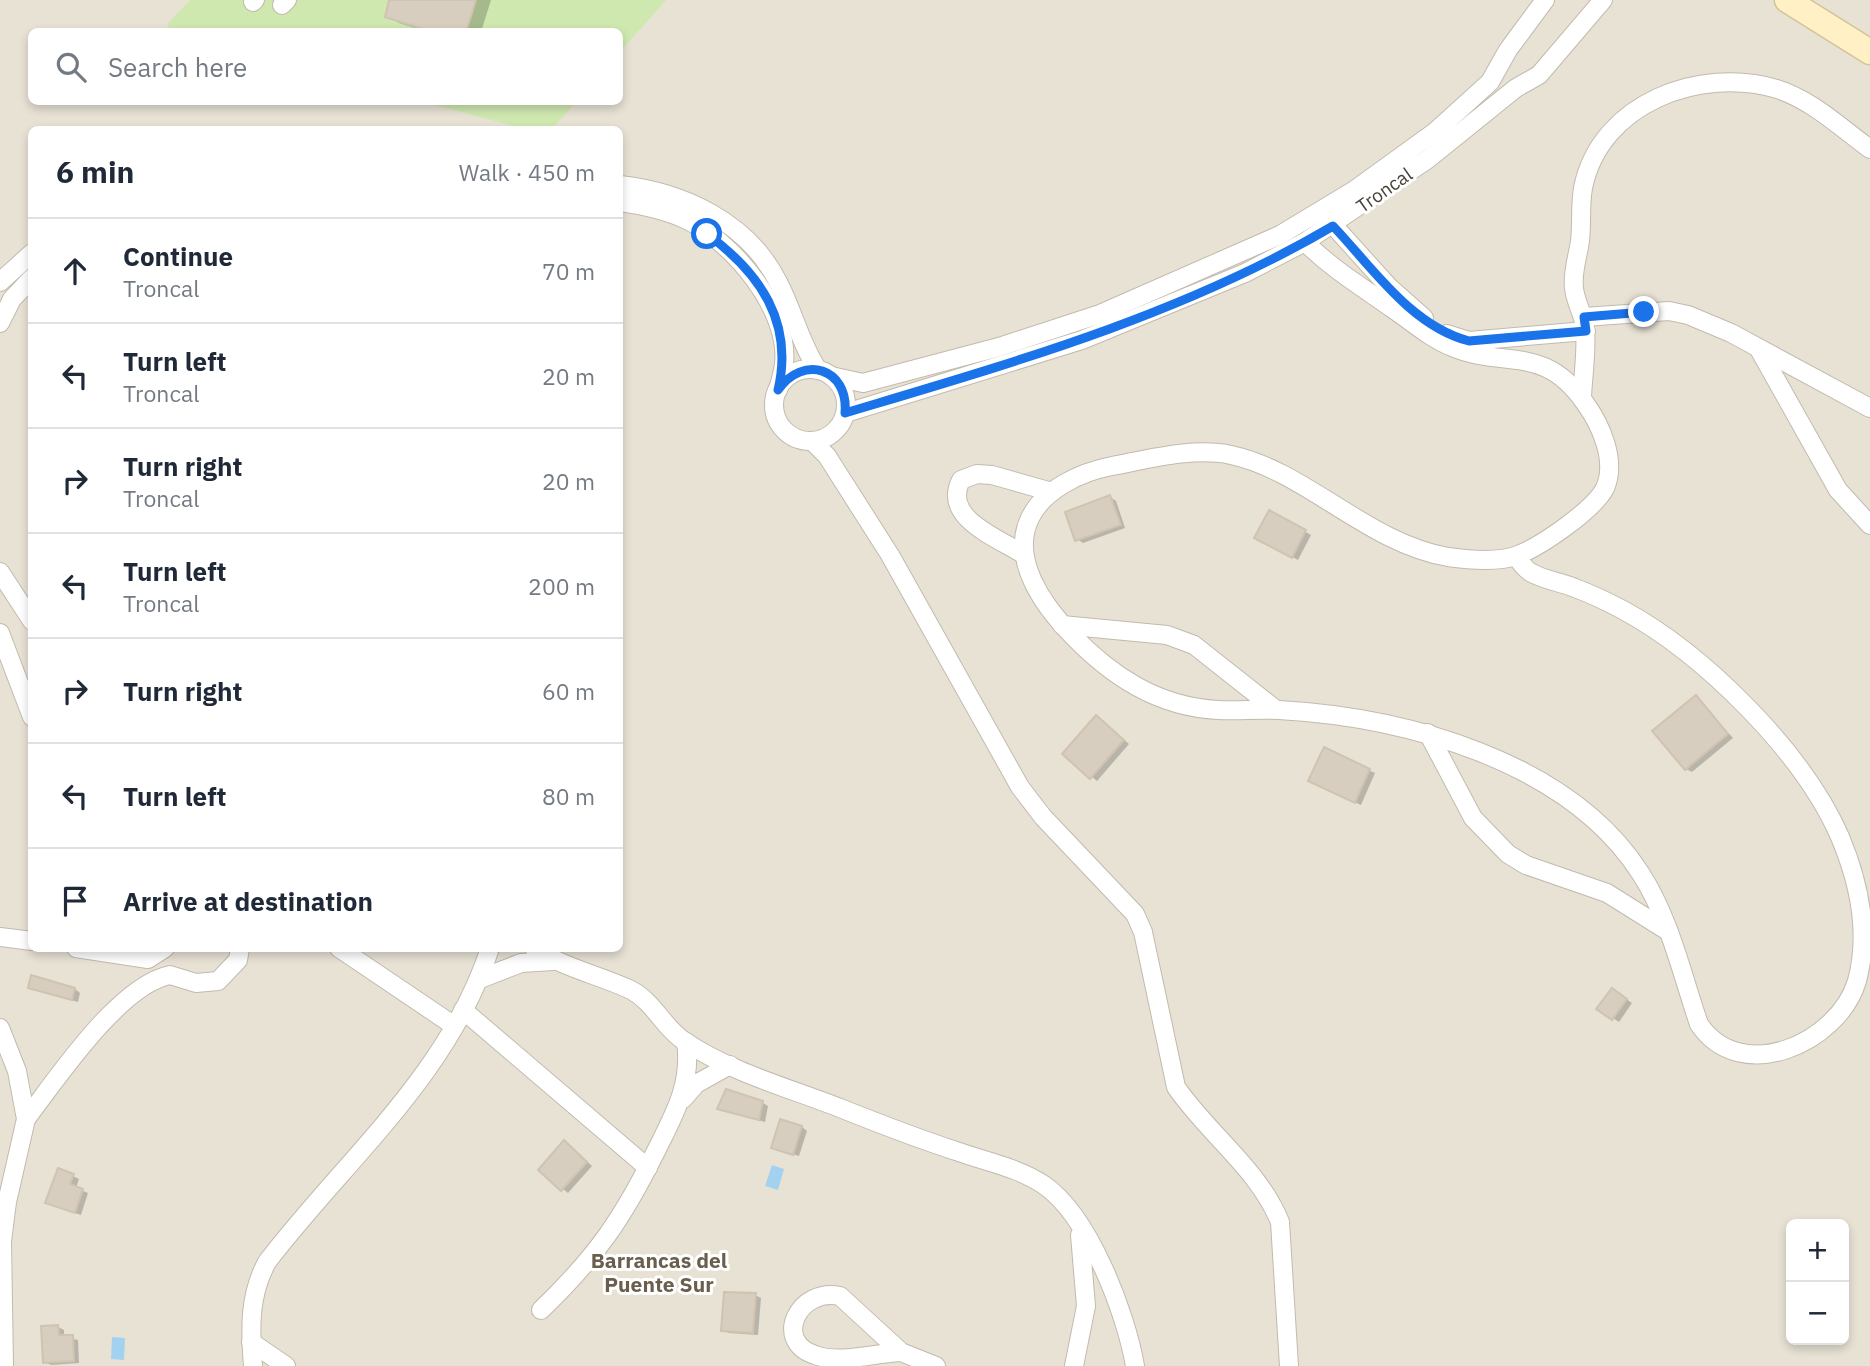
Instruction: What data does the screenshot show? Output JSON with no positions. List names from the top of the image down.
{
  "streets": {
    "street": ["Troncal"]
  },
  "districts": ["Barrancas del Puente Sur"],
  "page": {
    "search": "Search here",
    "heading": ["6 min", "Walk · 450 m"],
    "list": [
      ["Continue", "Troncal", "70 m"],
      ["Turn left", "Troncal", "20 m"],
      ["Turn right", "Troncal", "20 m"],
      ["Turn left", "Troncal", "200 m"],
      ["Turn right", "60 m"],
      ["Turn left", "80 m"],
      "Arrive at destination"
    ],
    "map_buttons": ["+", "−"]
  }
}
